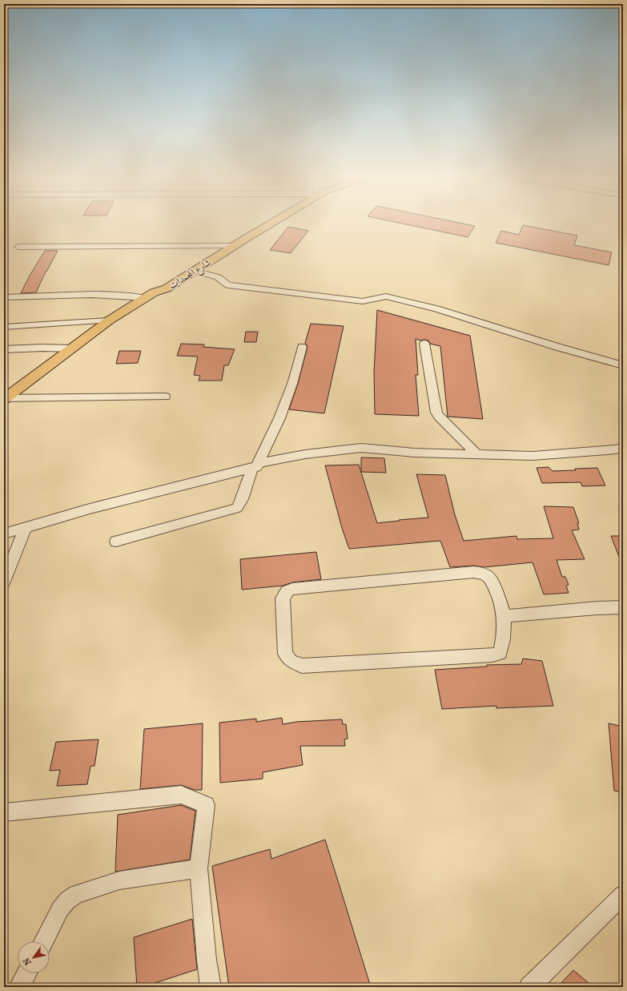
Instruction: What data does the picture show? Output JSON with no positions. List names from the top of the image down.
{
  "streets": {
    "main road": ["شارع المجمدات"]
  },
  "north": "bottom left"
}
